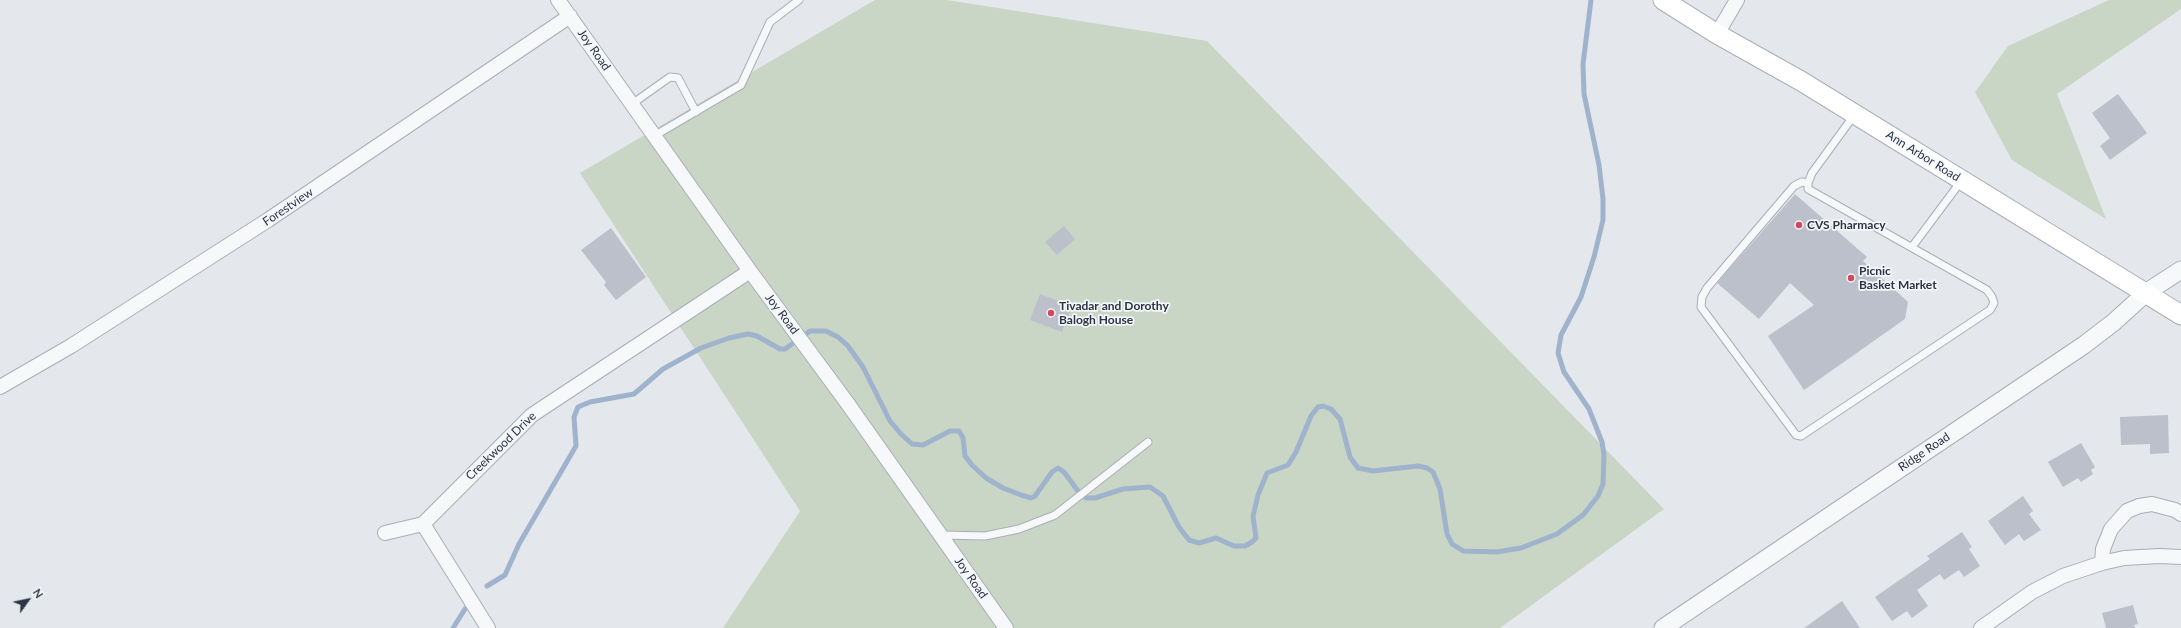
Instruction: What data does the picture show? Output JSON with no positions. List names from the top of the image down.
{
  "streets": {
    "main road": ["Ann Arbor Road"],
    "street": [
      "Joy Road",
      "Forestview",
      "Creekwood Drive",
      "Ridge Road"
    ]
  },
  "crossings": [
    ["Joy Road", "Forestview"],
    ["Joy Road", "Creekwood Drive"],
    ["Ann Arbor Road", "Ridge Road"]
  ],
  "places": ["CVS Pharmacy", "Picnic Basket Market", "Tivadar and Dorothy Balogh House"],
  "north": "top right"
}
